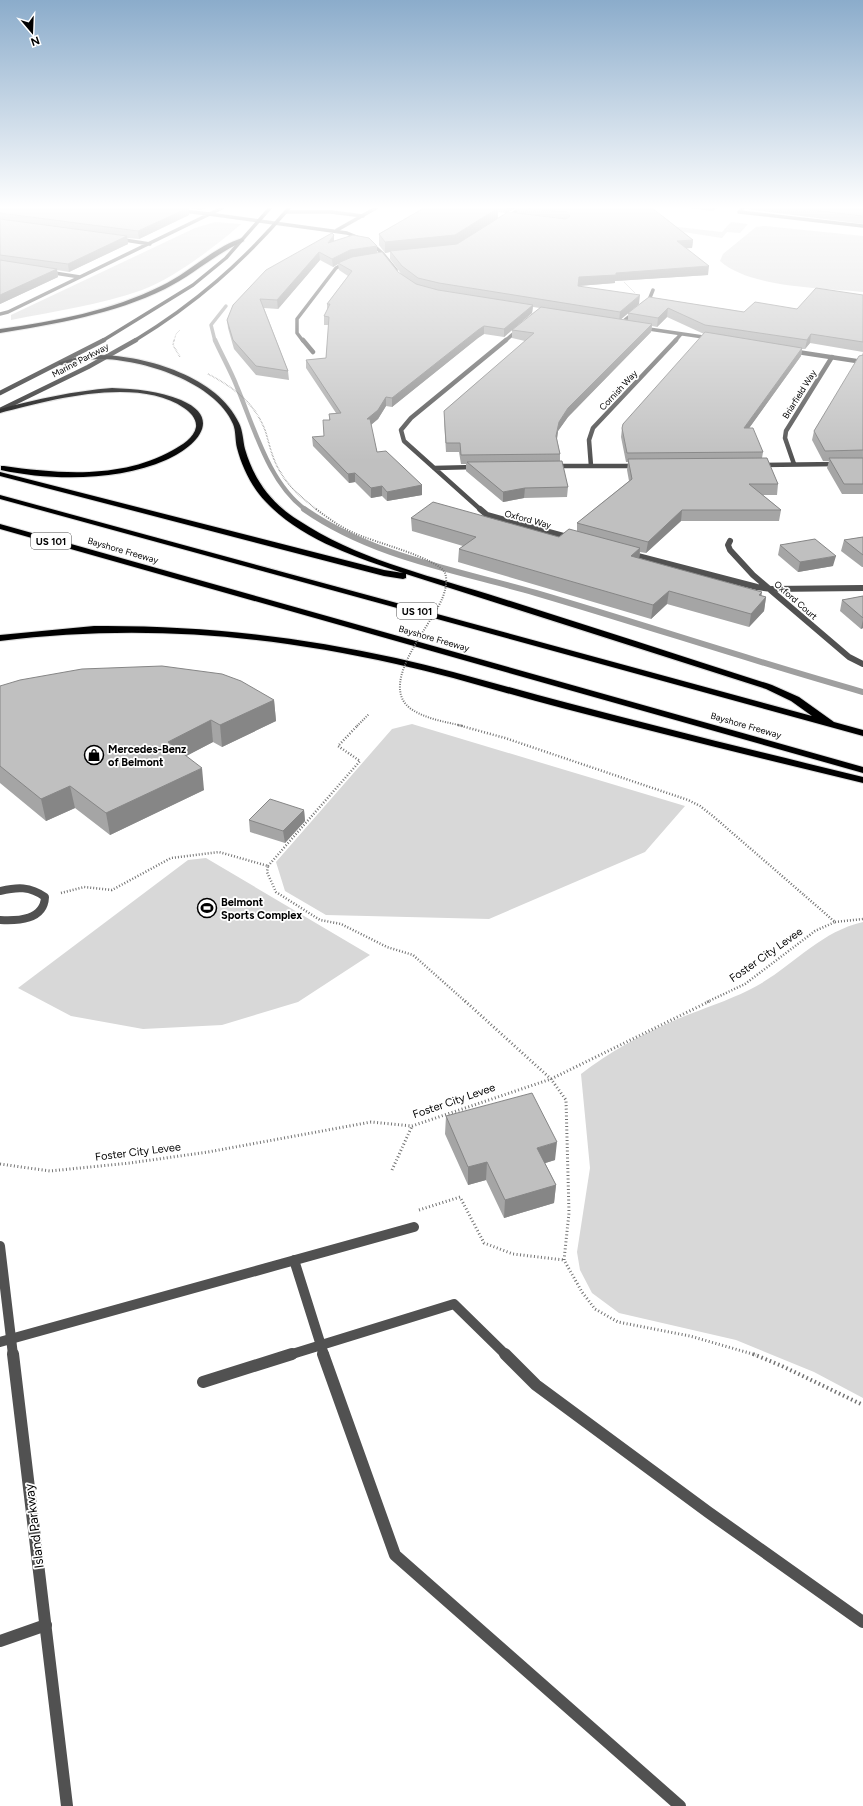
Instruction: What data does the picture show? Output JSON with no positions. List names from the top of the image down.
{
  "streets": {
    "highway": ["US 101", "Bayshore Freeway"],
    "main road": ["Marine Parkway"],
    "street": [
      "Cornish Way",
      "Briarfield Way",
      "Oxford Way",
      "Oxford Court",
      "Island Parkway"
    ],
    "path": ["Foster City Levee"]
  },
  "places": {
    "shop": ["Mercedes-Benz of Belmont"],
    "sports": ["Belmont Sports Complex"]
  },
  "north": "bottom"
}
